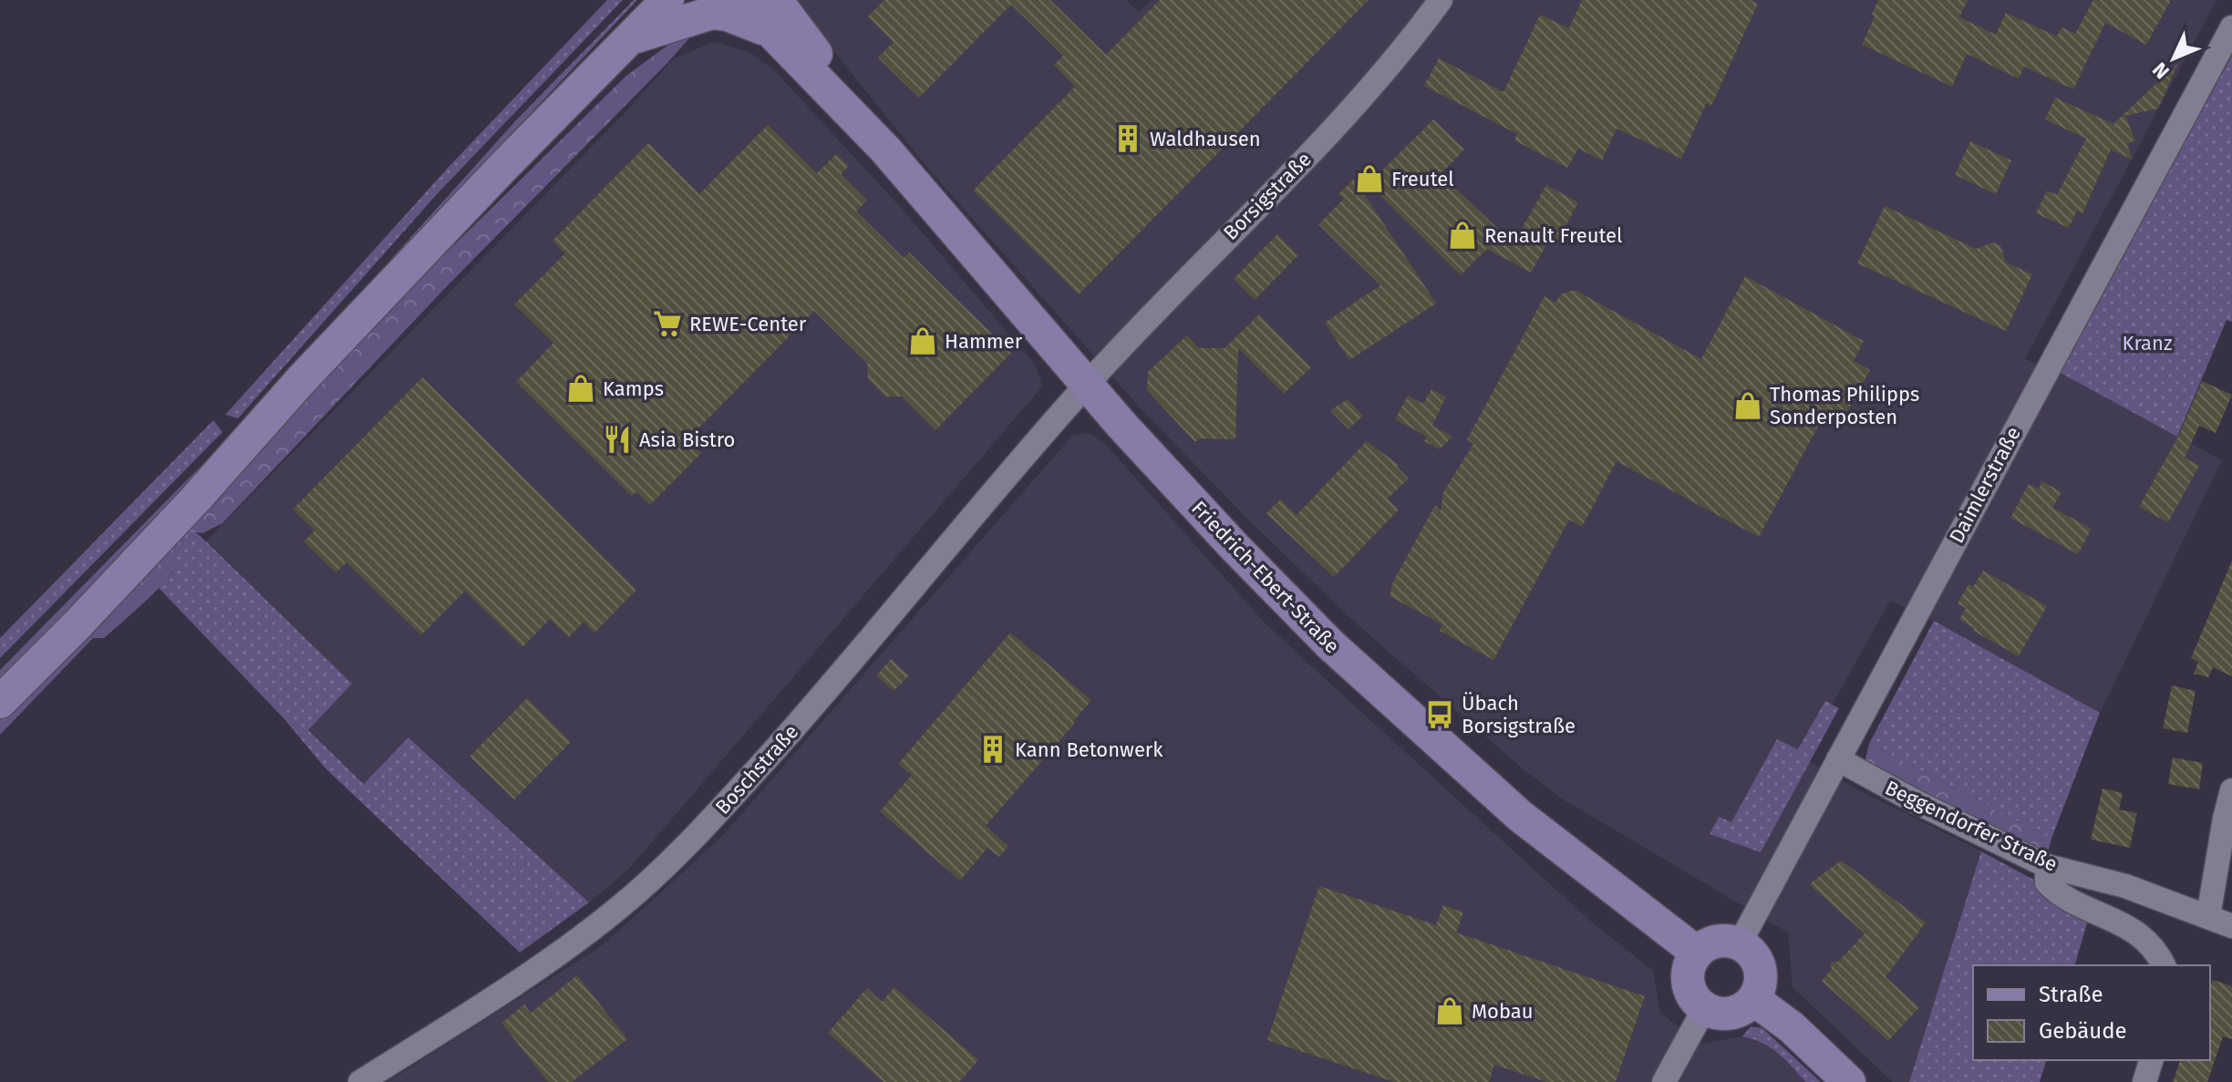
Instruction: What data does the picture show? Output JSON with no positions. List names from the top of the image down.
{
  "streets": {
    "main road": ["Friedrich-Ebert-Straße"],
    "street": [
      "Borsigstraße",
      "Daimlerstraße",
      "Boschstraße",
      "Beggendorfer Straße"
    ]
  },
  "crossings": [
    ["Borsigstraße", "Friedrich-Ebert-Straße"],
    ["Borsigstraße", "Boschstraße"],
    ["Daimlerstraße", "Friedrich-Ebert-Straße"],
    ["Daimlerstraße", "Beggendorfer Straße"],
    ["Friedrich-Ebert-Straße", "Boschstraße"]
  ],
  "parks": ["Kranz"],
  "places": {
    "building": ["Waldhausen", "Kann Betonwerk"],
    "shop": [
      "Freutel",
      "Renault Freutel",
      "Hammer",
      "Kamps",
      "Thomas Philipps Sonderposten",
      "Mobau"
    ],
    "supermarket": ["REWE-Center"],
    "restaurant": ["Asia Bistro"],
    "bus stop": ["Übach Borsigstraße"]
  },
  "legend": ["Straße", "Gebäude"],
  "north": "bottom left"
}
